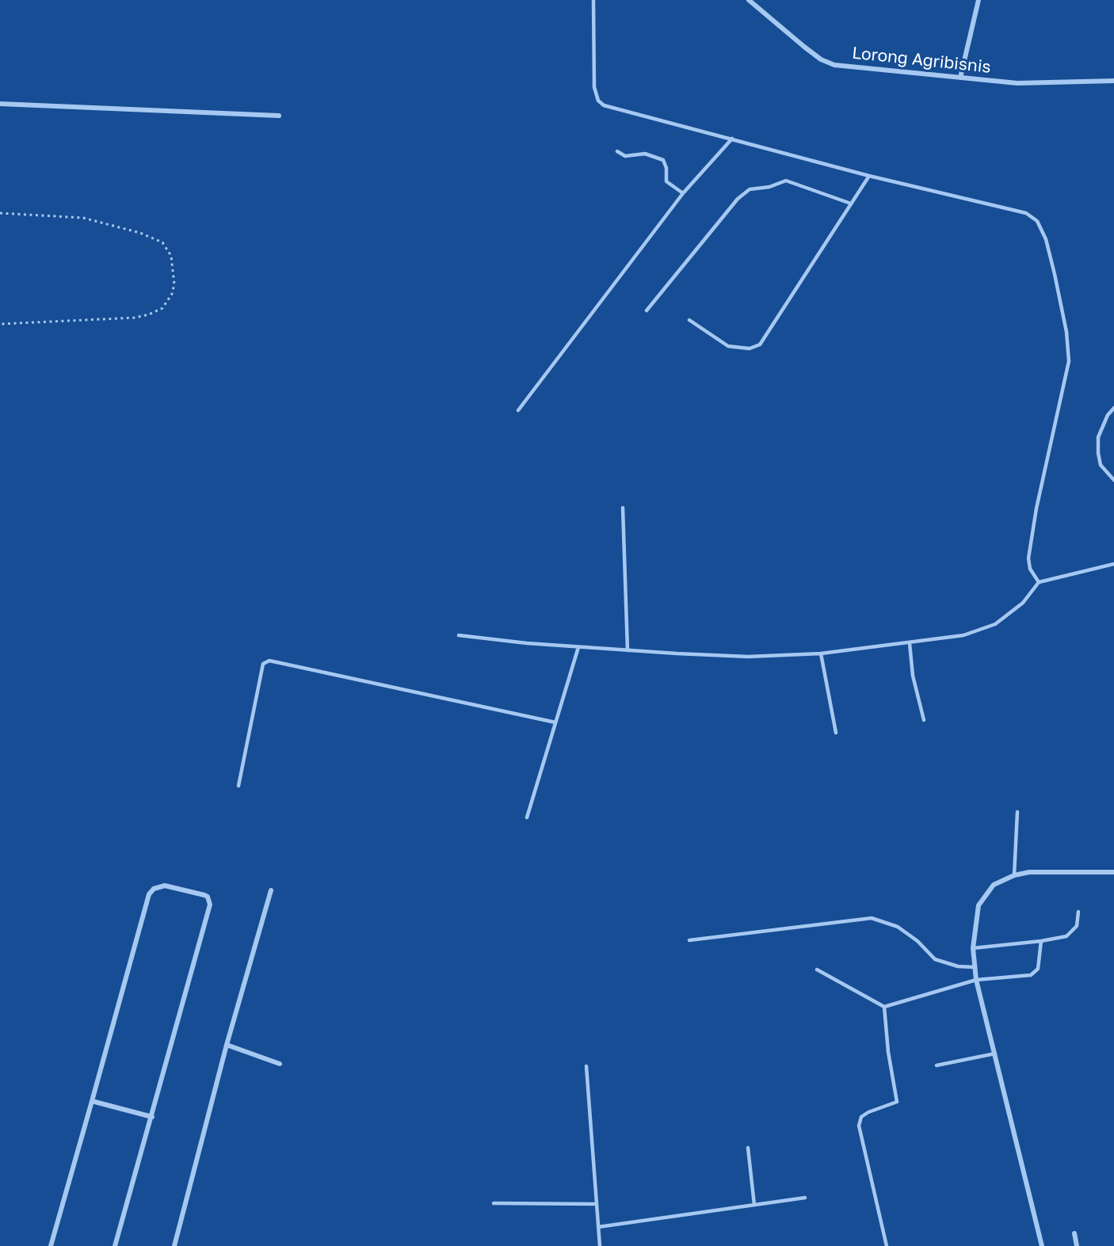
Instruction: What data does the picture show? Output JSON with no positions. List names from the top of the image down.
{
  "streets": {
    "street": ["Lorong Agribisnis"]
  }
}
